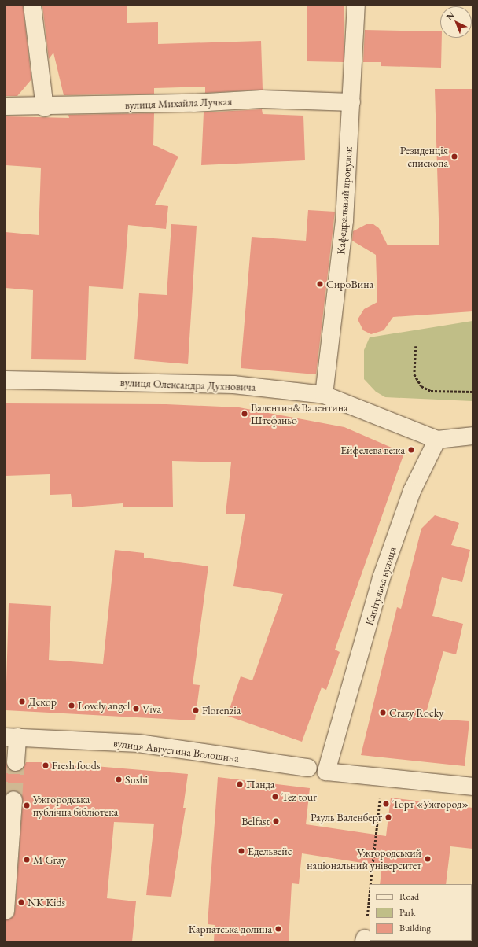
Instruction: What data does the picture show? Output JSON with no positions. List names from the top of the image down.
{
  "streets": {
    "street": [
      "вулиця Михайла Лучкая",
      "Кафедральний провулок",
      "вулиця Олександра Духновича",
      "Капітульна вулиця",
      "вулиця Августина Волошина"
    ]
  },
  "crossings": [
    ["вулиця Михайла Лучкая", "Кафедральний провулок"],
    ["Кафедральний провулок", "вулиця Олександра Духновича"],
    ["вулиця Олександра Духновича", "Капітульна вулиця"]
  ],
  "places": [
    "Резиденція єпископа",
    "СироВина",
    "Валентин&Валентина Штефаньо",
    "Ейфелева вежа",
    "Декор",
    "Lovely angel",
    "Viva",
    "Florenzia",
    "Crazy Rocky",
    "Fresh foods",
    "Sushi",
    "Панда",
    "Tez tour",
    "Торт «Ужгород»",
    "Ужгородська публічна бібліотека",
    "Рауль Валенберґ",
    "Belfast",
    "Едельвейс",
    "Ужгородський національний університет",
    "M Gray",
    "NK Kids",
    "Карпатська долина"
  ],
  "legend": ["Road", "Park", "Building"],
  "north": "top left"
}
